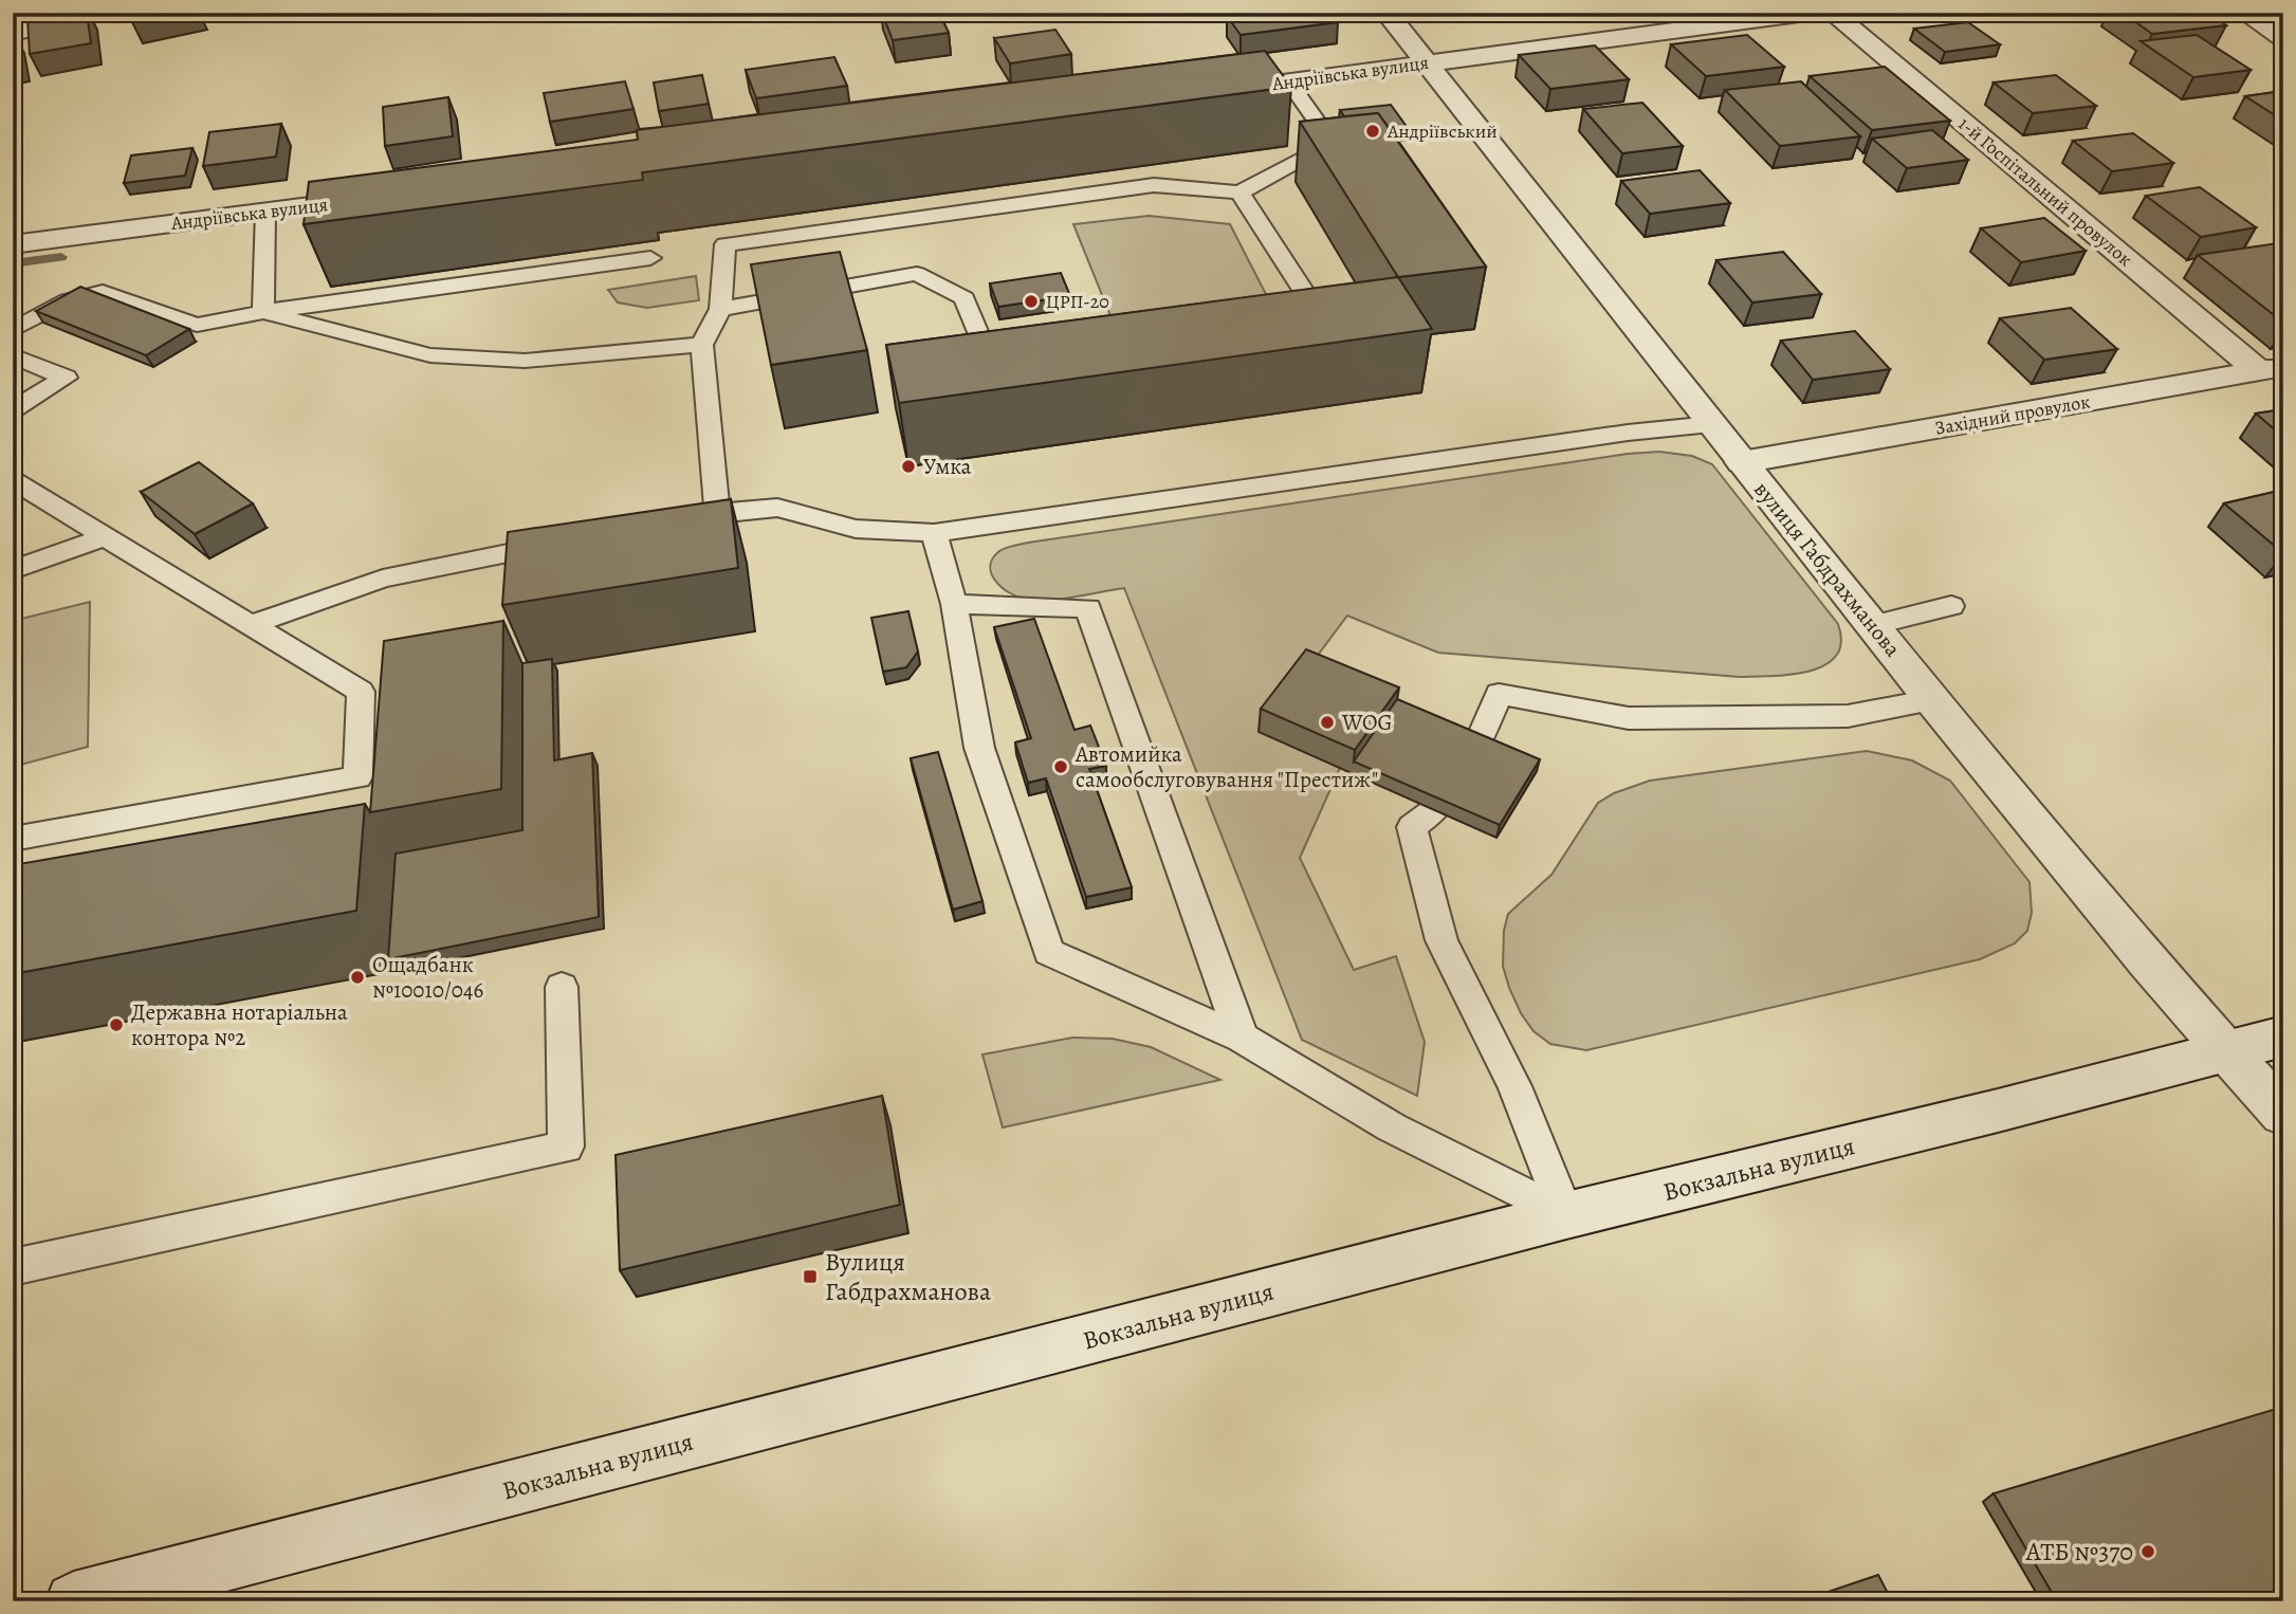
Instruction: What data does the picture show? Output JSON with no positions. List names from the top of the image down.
{
  "streets": {
    "street": [
      "Андріївська вулиця",
      "1-й Госпітальний провулок",
      "Західний провулок",
      "вулиця Габдрахманова",
      "Вокзальна вулиця"
    ]
  },
  "crossings": [
    ["Андріївська вулиця", "вулиця Габдрахманова"],
    ["1-й Госпітальний провулок", "Західний провулок"],
    ["Західний провулок", "вулиця Габдрахманова"],
    ["вулиця Габдрахманова", "Вокзальна вулиця"]
  ],
  "places": {
    "other": [
      "Андріївський",
      "ЦРП-20",
      "Умка",
      "WOG",
      "Автомийка самообслуговування \"Престиж\"",
      "Ощадбанк №10010/046",
      "Державна нотаріальна контора №2",
      "АТБ №370"
    ],
    "transit": ["Вулиця Габдрахманова"]
  }
}
